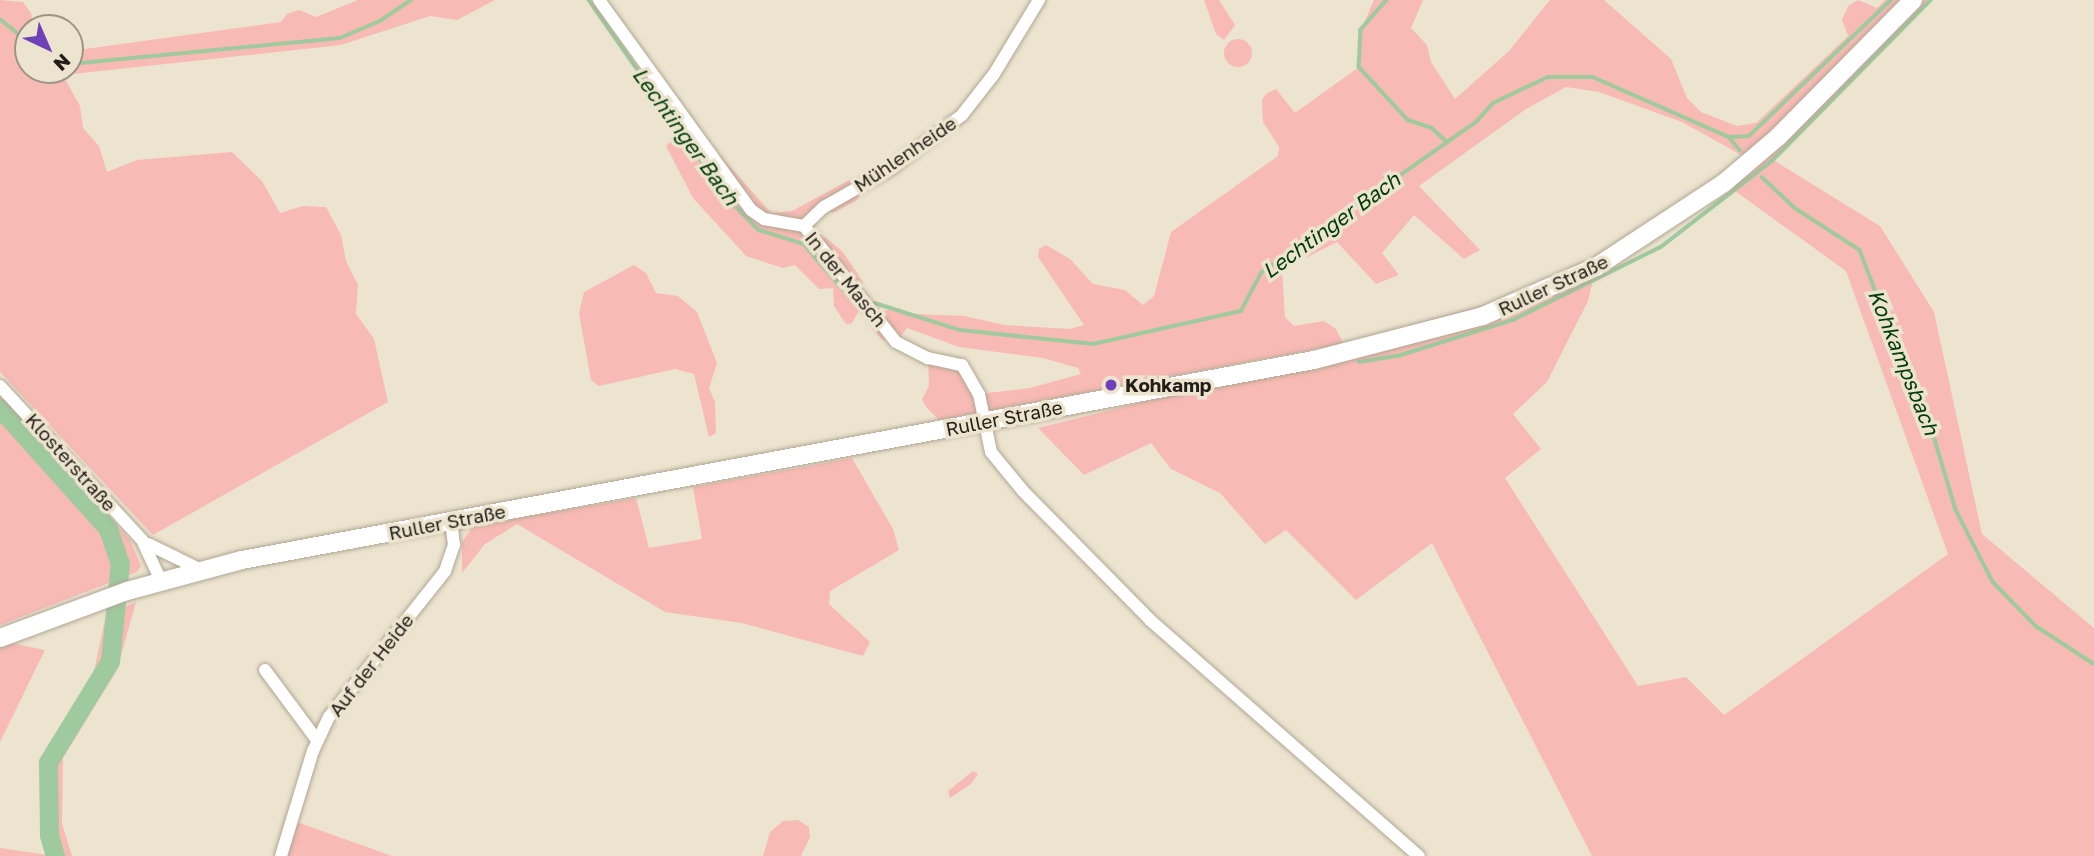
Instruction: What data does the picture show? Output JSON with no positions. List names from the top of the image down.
{
  "streets": {
    "main road": ["Ruller Straße"],
    "street": [
      "Mühlenheide",
      "In der Masch",
      "Klosterstraße",
      "Auf der Heide"
    ]
  },
  "crossings": [
    ["Mühlenheide", "In der Masch"],
    ["In der Masch", "Ruller Straße"],
    ["Ruller Straße", "Klosterstraße"],
    ["Ruller Straße", "Auf der Heide"]
  ],
  "water": ["Lechtinger Bach", "Kohkampsbach"],
  "places": ["Kohkamp"],
  "north": "bottom right"
}
